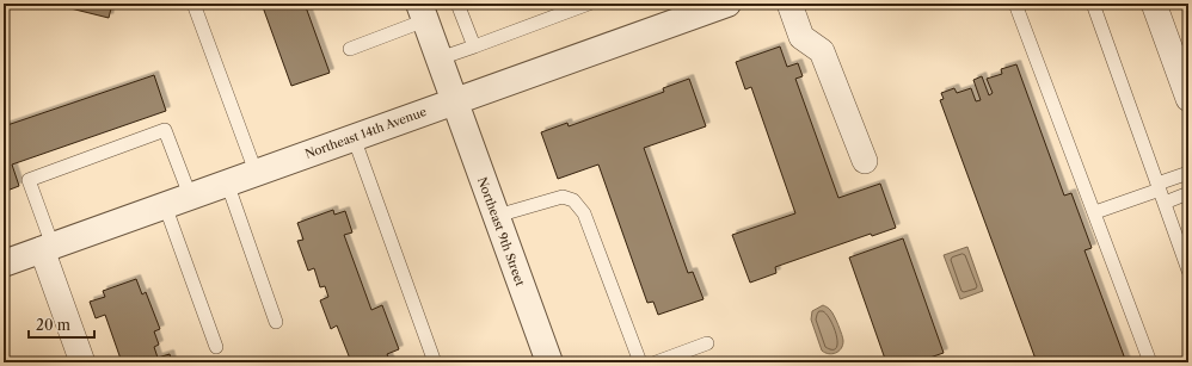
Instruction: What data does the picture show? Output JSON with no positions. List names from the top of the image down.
{
  "streets": {
    "street": ["Northeast 14th Avenue", "Northeast 9th Street"]
  },
  "crossings": [
    ["Northeast 14th Avenue", "Northeast 9th Street"]
  ],
  "scale_bar": "20 m"
}
